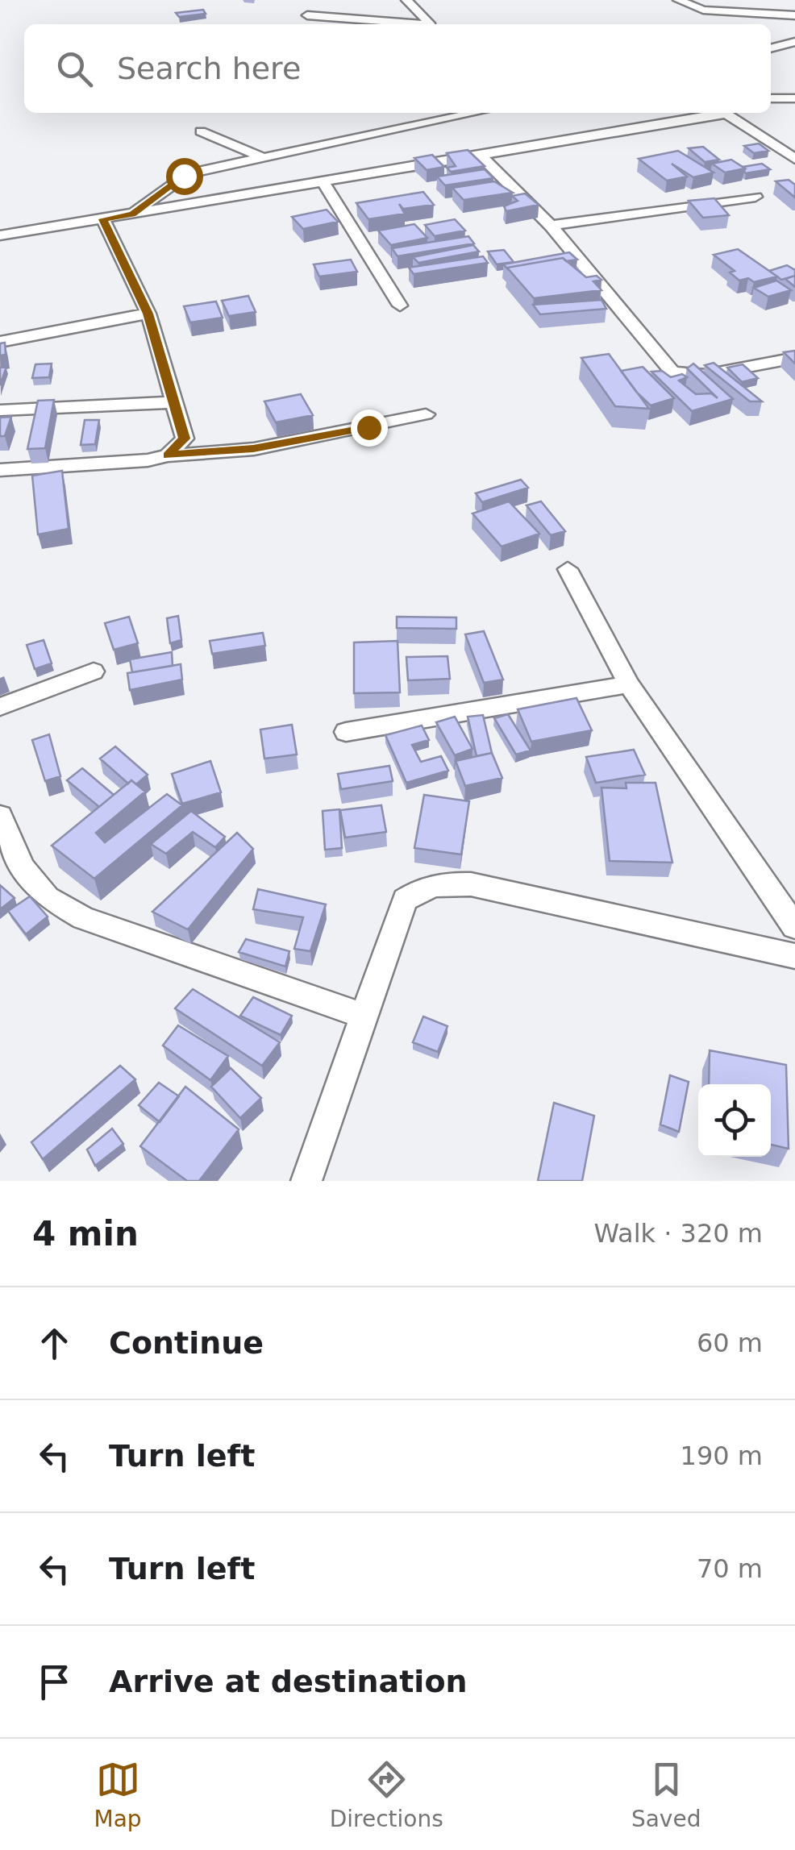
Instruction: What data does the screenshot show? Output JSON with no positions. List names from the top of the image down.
{
  "page": {
    "search": "Search here",
    "heading": ["4 min", "Walk · 320 m"],
    "list": [
      ["Continue", "60 m"],
      ["Turn left", "190 m"],
      ["Turn left", "70 m"],
      "Arrive at destination"
    ],
    "nav": ["Map", "Directions", "Saved"]
  }
}
